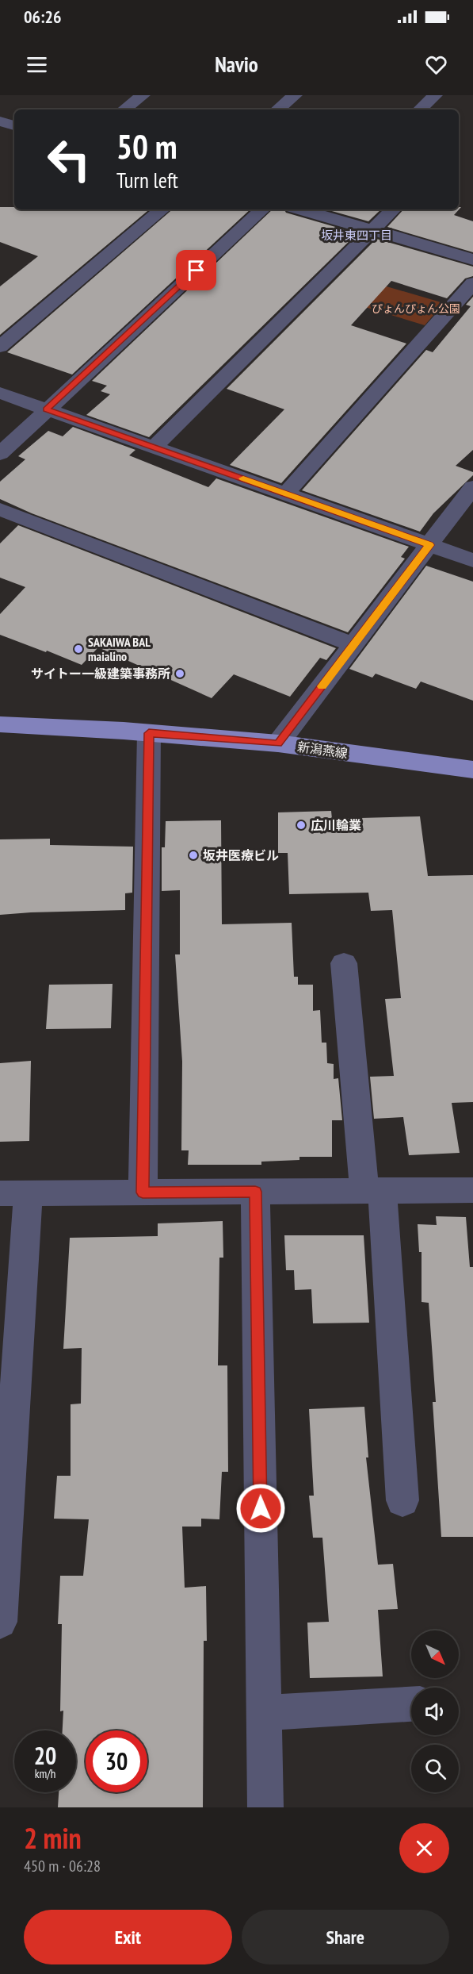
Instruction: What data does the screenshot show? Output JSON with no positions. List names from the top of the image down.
{
  "streets": {
    "main road": ["新潟燕線"]
  },
  "districts": ["坂井東四丁目"],
  "parks": ["ぴょんぴょん公園"],
  "places": [
    "SAKAIWA BAL maialino",
    "サイトー一級建築事務所",
    "広川輪業",
    "坂井医療ビル"
  ],
  "north": "bottom right",
  "page": {
    "status": "06:26",
    "header": "Navio",
    "turn": ["50 m", "Turn left"],
    "speed": "20 km/h",
    "limit": "30",
    "heading": ["2 min", "450 m · 06:28"],
    "buttons": ["Exit", "Share"]
  }
}
